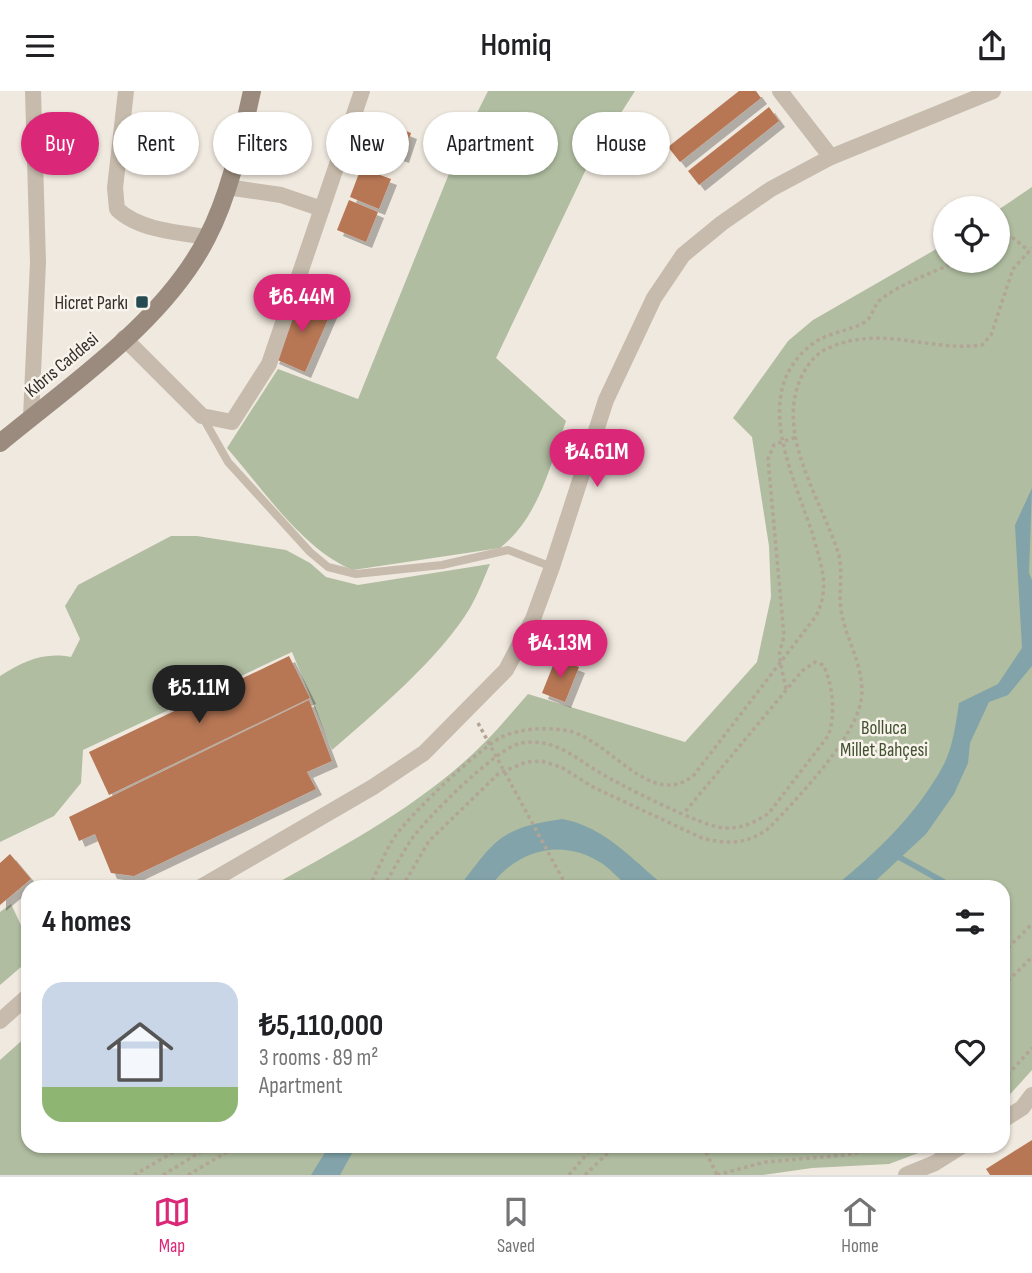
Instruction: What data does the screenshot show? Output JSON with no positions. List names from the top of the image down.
{
  "streets": {
    "main road": ["Kıbrıs Caddesi"]
  },
  "parks": ["Bolluca Millet Bahçesi"],
  "places": {
    "transit": ["Hicret Parkı"]
  },
  "page": {
    "header": "Homiq",
    "chip": [
      "Buy",
      "Rent",
      "Filters",
      "New",
      "Apartment",
      "House"
    ],
    "price": [
      "₺6.44M",
      "₺4.61M",
      "₺4.13M",
      "₺5.11M"
    ],
    "heading": "4 homes",
    "list": [
      {
        "name": "₺5,110,000",
        "note": "3 rooms · 89 m² · Apartment"
      }
    ],
    "tabs": ["Map", "Saved", "Home"]
  }
}
